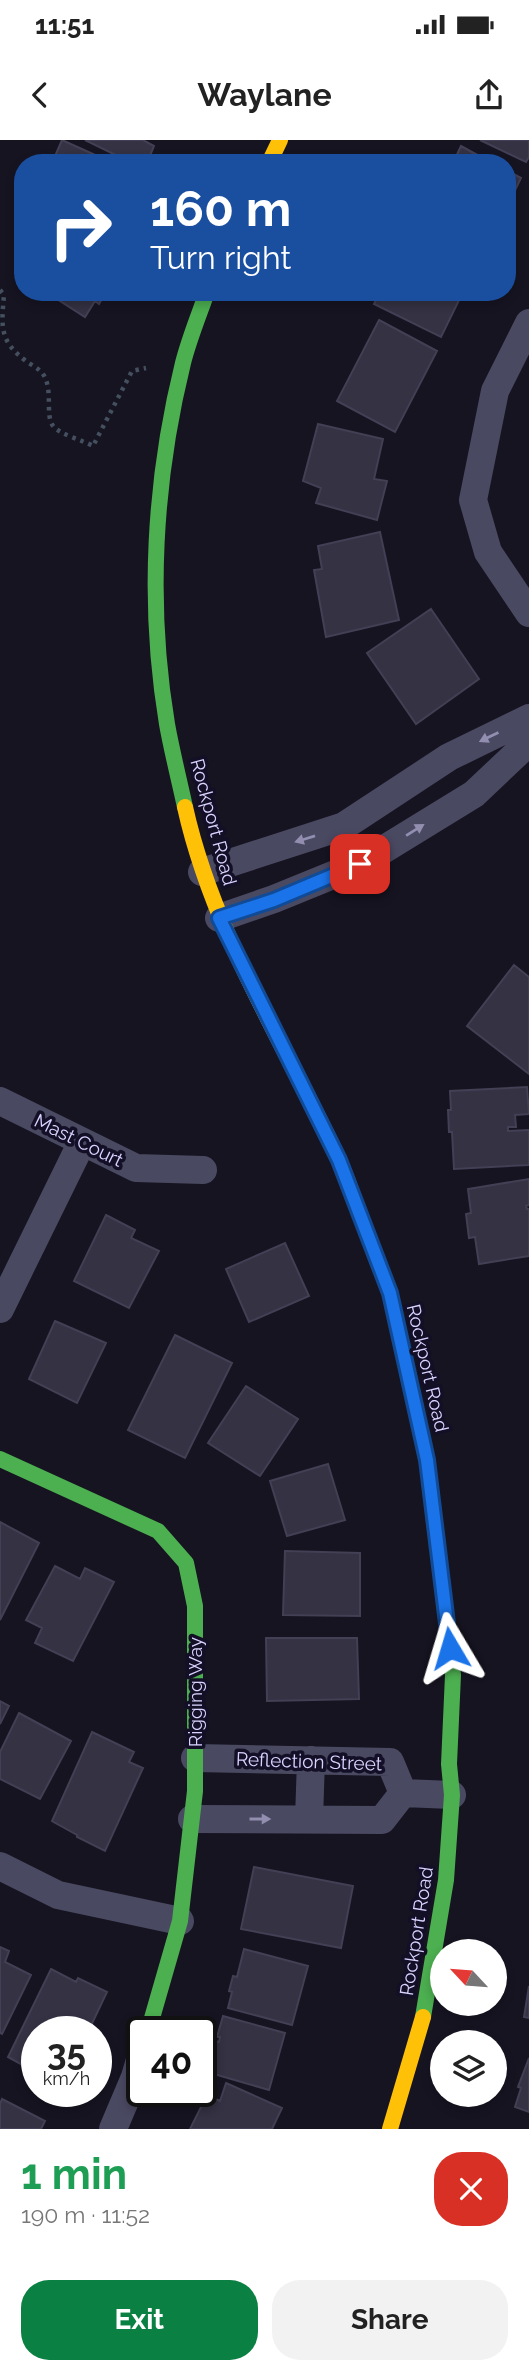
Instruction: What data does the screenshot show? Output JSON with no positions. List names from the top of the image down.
{
  "streets": {
    "street": [
      "Rockport Road",
      "Mast Court",
      "Rigging Way",
      "Reflection Street"
    ]
  },
  "crossings": [
    ["Rockport Road", "Reflection Street"],
    ["Rigging Way", "Reflection Street"]
  ],
  "north": "top left",
  "page": {
    "status": "11:51",
    "header": "Waylane",
    "turn": ["160 m", "Turn right"],
    "speed": "35 km/h",
    "limit": "40",
    "heading": ["1 min", "190 m · 11:52"],
    "buttons": ["Exit", "Share"]
  }
}
